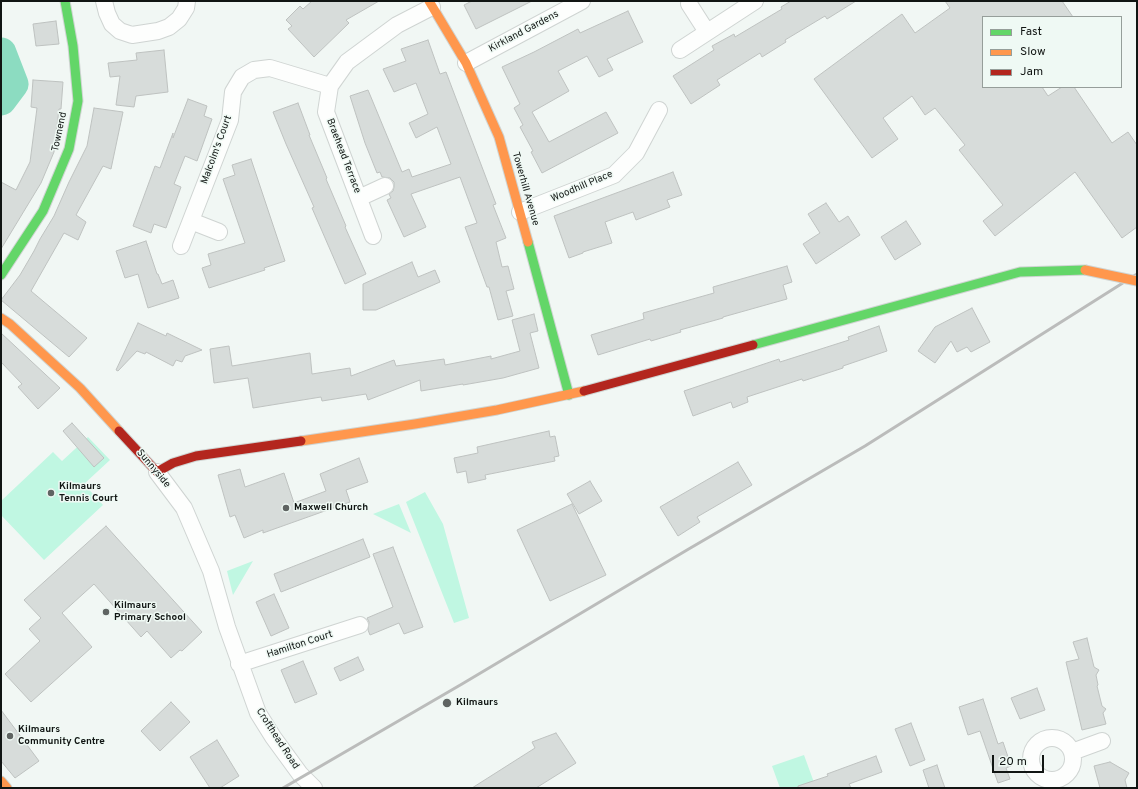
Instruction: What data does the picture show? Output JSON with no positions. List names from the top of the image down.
{
  "streets": {
    "main road": ["Townend", "Towerhill Avenue", "Sunnyside"],
    "street": [
      "Kirkland Gardens",
      "Malcolm's Court",
      "Braehead Terrace",
      "Woodhill Place",
      "Hamilton Court",
      "Crofthead Road"
    ]
  },
  "crossings": [
    ["Kirkland Gardens", "Towerhill Avenue"],
    ["Malcolm's Court", "Braehead Terrace"],
    ["Braehead Terrace", "Towerhill Avenue"],
    ["Woodhill Place", "Towerhill Avenue"],
    ["Sunnyside", "Hamilton Court"],
    ["Sunnyside", "Crofthead Road"],
    ["Hamilton Court", "Crofthead Road"]
  ],
  "places": [
    "Kilmaurs Tennis Court",
    "Maxwell Church",
    "Kilmaurs Primary School",
    "Kilmaurs",
    "Kilmaurs Community Centre"
  ],
  "legend": ["Fast", "Slow", "Jam"],
  "scale_bar": "20 m"
}
